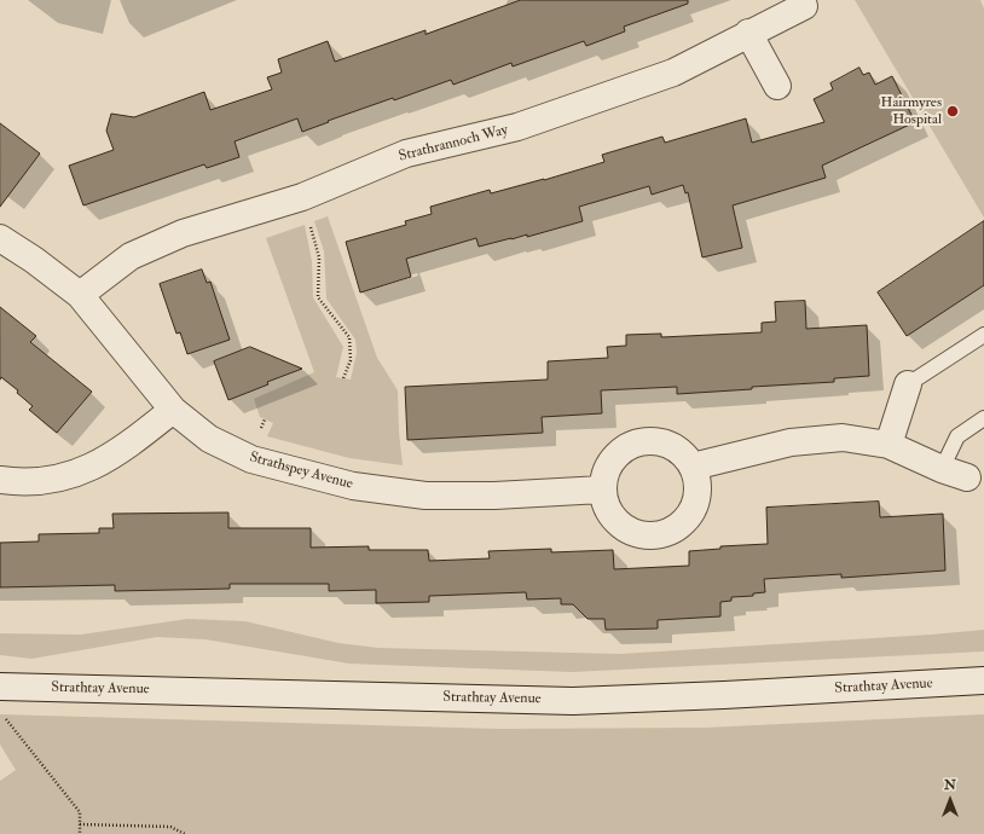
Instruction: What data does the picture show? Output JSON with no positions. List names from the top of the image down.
{
  "streets": {
    "street": ["Strathrannoch Way", "Strathspey Avenue", "Strathtay Avenue"]
  },
  "crossings": [
    ["Strathrannoch Way", "Strathspey Avenue"]
  ],
  "places": ["Hairmyres Hospital"],
  "north": "top"
}
